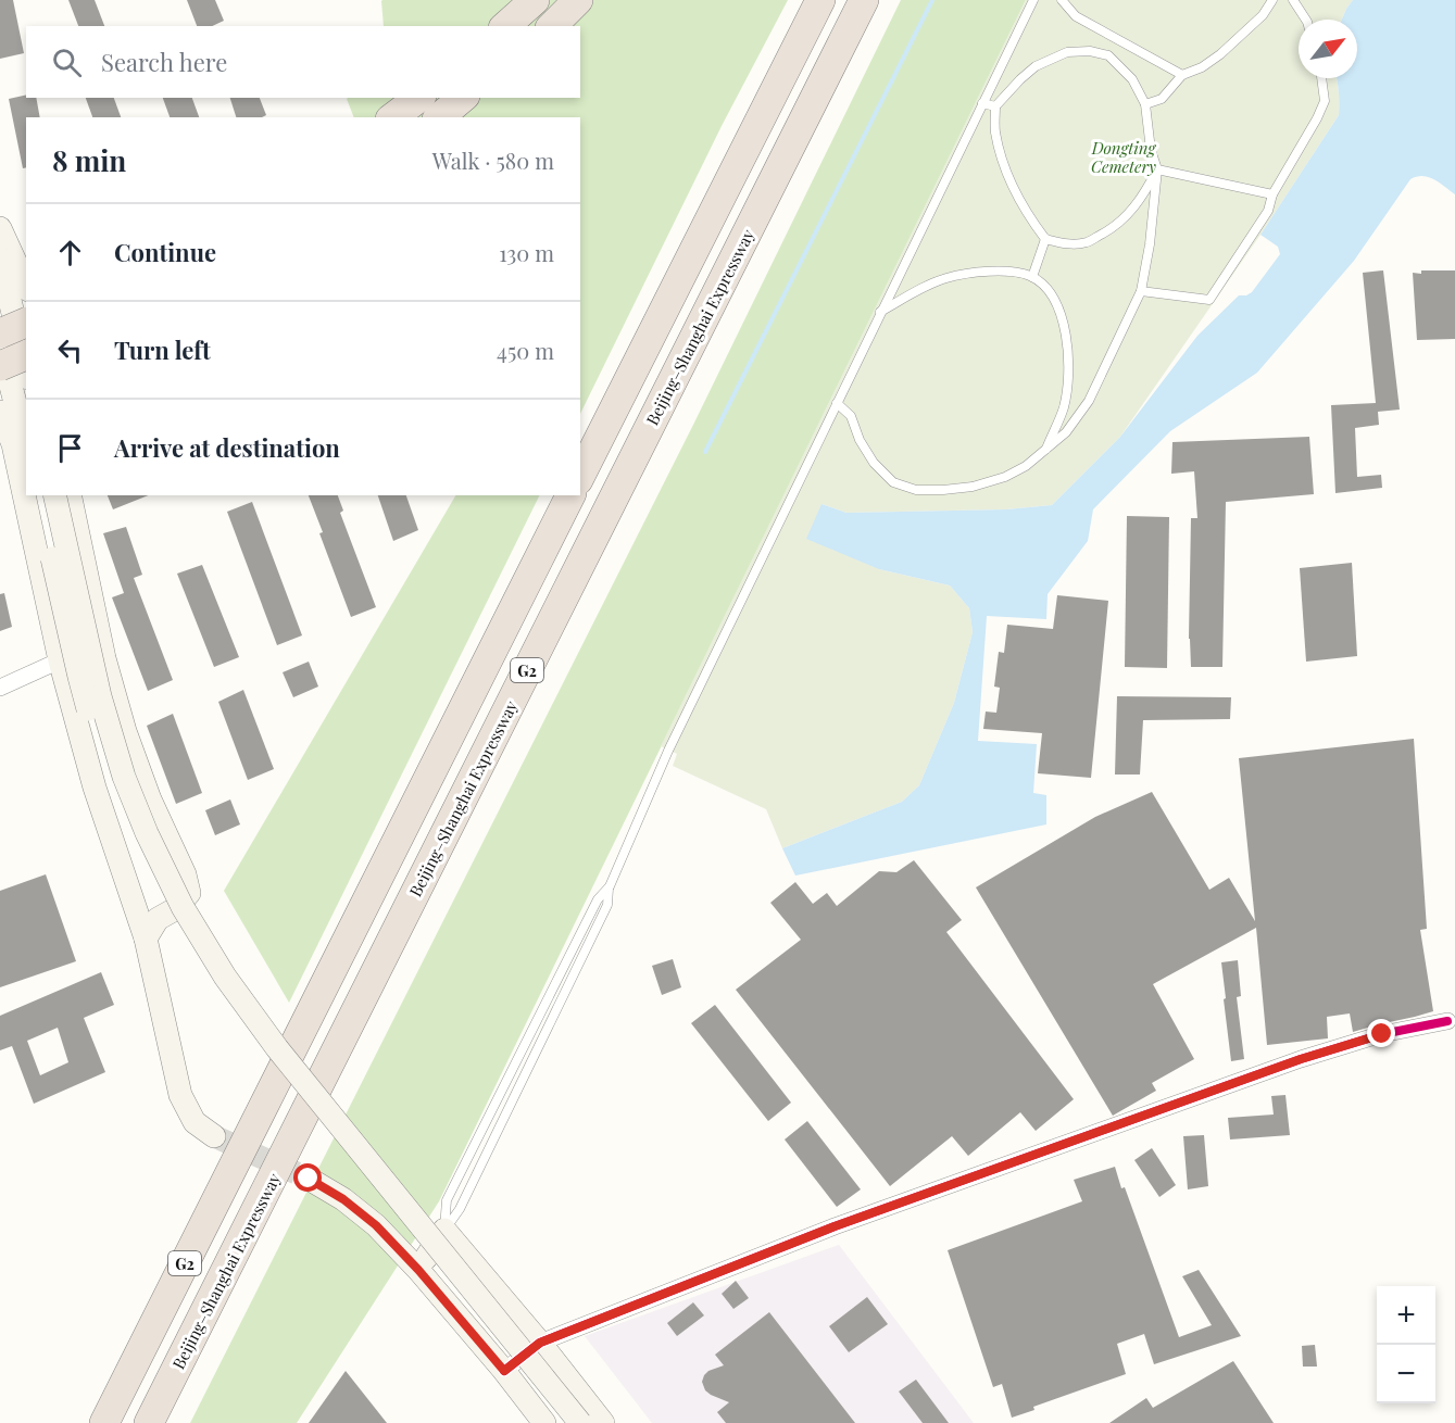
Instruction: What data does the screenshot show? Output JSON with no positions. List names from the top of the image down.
{
  "streets": {
    "highway": ["Beijing–Shanghai Expressway", "G2"]
  },
  "parks": ["Dongting Cemetery"],
  "north": "top right",
  "page": {
    "search": "Search here",
    "heading": ["8 min", "Walk · 580 m"],
    "list": [
      ["Continue", "130 m"],
      ["Turn left", "450 m"],
      "Arrive at destination"
    ],
    "map_buttons": ["+", "−"]
  }
}
